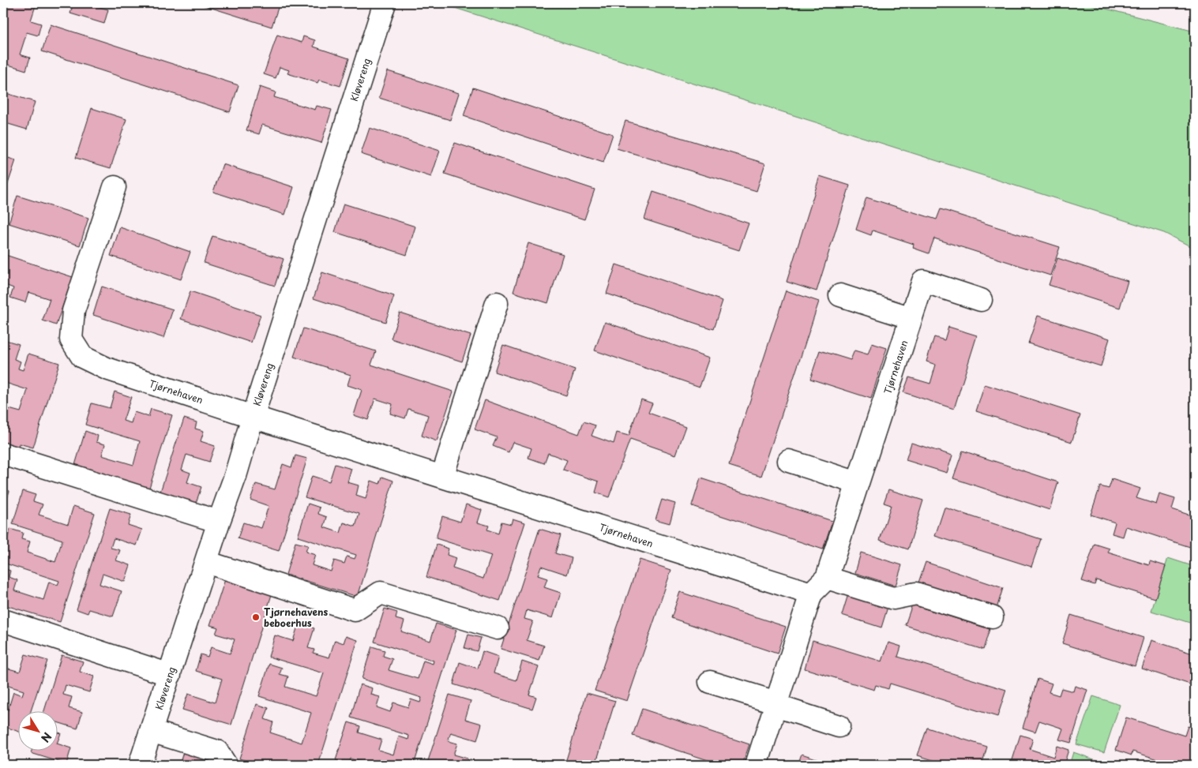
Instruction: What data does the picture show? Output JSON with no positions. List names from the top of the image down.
{
  "streets": {
    "street": ["Kløvereng", "Tjørnehaven"]
  },
  "crossings": [
    ["Kløvereng", "Tjørnehaven"]
  ],
  "places": ["Tjørnehavens beboerhus"],
  "north": "bottom right"
}
